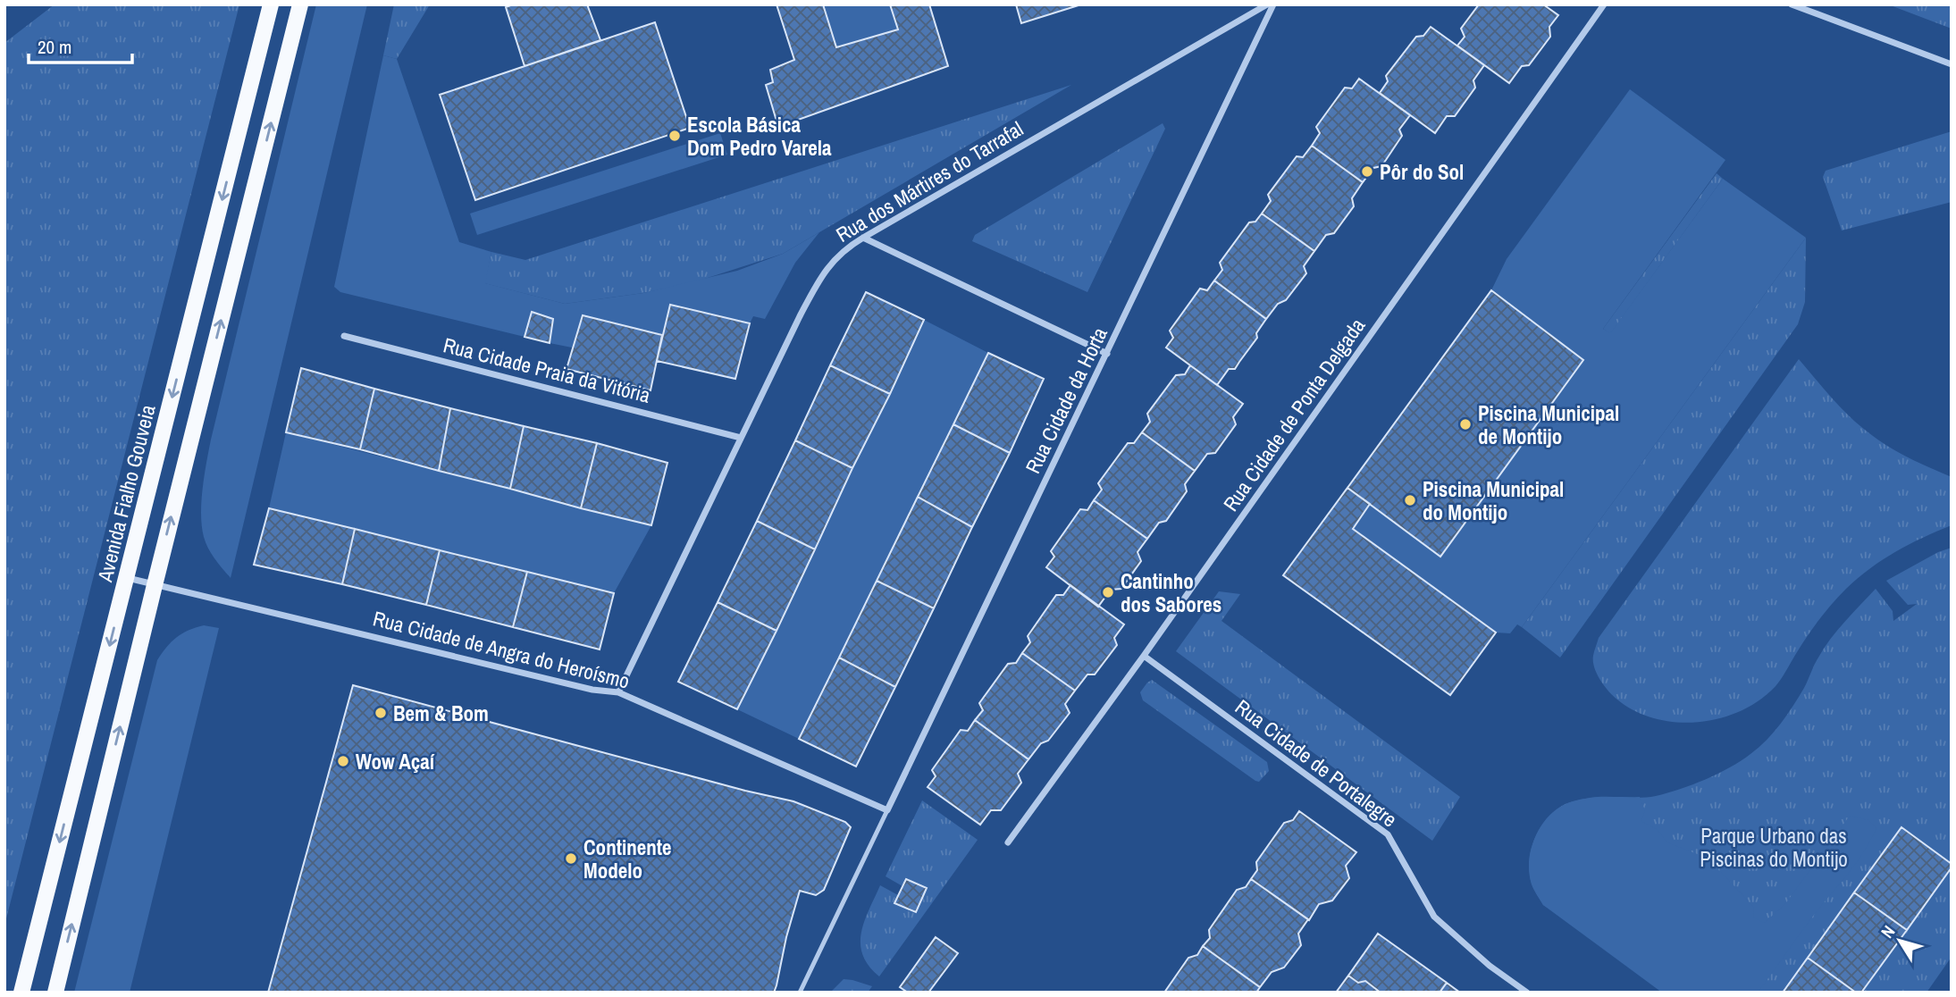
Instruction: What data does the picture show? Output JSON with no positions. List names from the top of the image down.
{
  "streets": {
    "main road": ["Avenida Fialho Gouveia"],
    "street": [
      "Rua dos Mártires do Tarrafal",
      "Rua Cidade Praia da Vitória",
      "Rua Cidade da Horta",
      "Rua Cidade de Ponta Delgada",
      "Rua Cidade de Angra do Heroísmo",
      "Rua Cidade de Portalegre"
    ]
  },
  "crossings": [
    ["Rua dos Mártires do Tarrafal", "Rua Cidade Praia da Vitória"],
    ["Rua dos Mártires do Tarrafal", "Rua Cidade de Angra do Heroísmo"],
    ["Rua Cidade da Horta", "Rua Cidade de Angra do Heroísmo"],
    ["Rua Cidade de Ponta Delgada", "Rua Cidade de Portalegre"],
    ["Avenida Fialho Gouveia", "Rua Cidade de Angra do Heroísmo"]
  ],
  "parks": ["Parque Urbano das Piscinas do Montijo"],
  "places": [
    "Escola Básica Dom Pedro Varela",
    "Pôr do Sol",
    "Piscina Municipal de Montijo",
    "Piscina Municipal do Montijo",
    "Cantinho dos Sabores",
    "Bem & Bom",
    "Wow Açaí",
    "Continente Modelo"
  ],
  "scale_bar": "20 m",
  "north": "top left"
}
